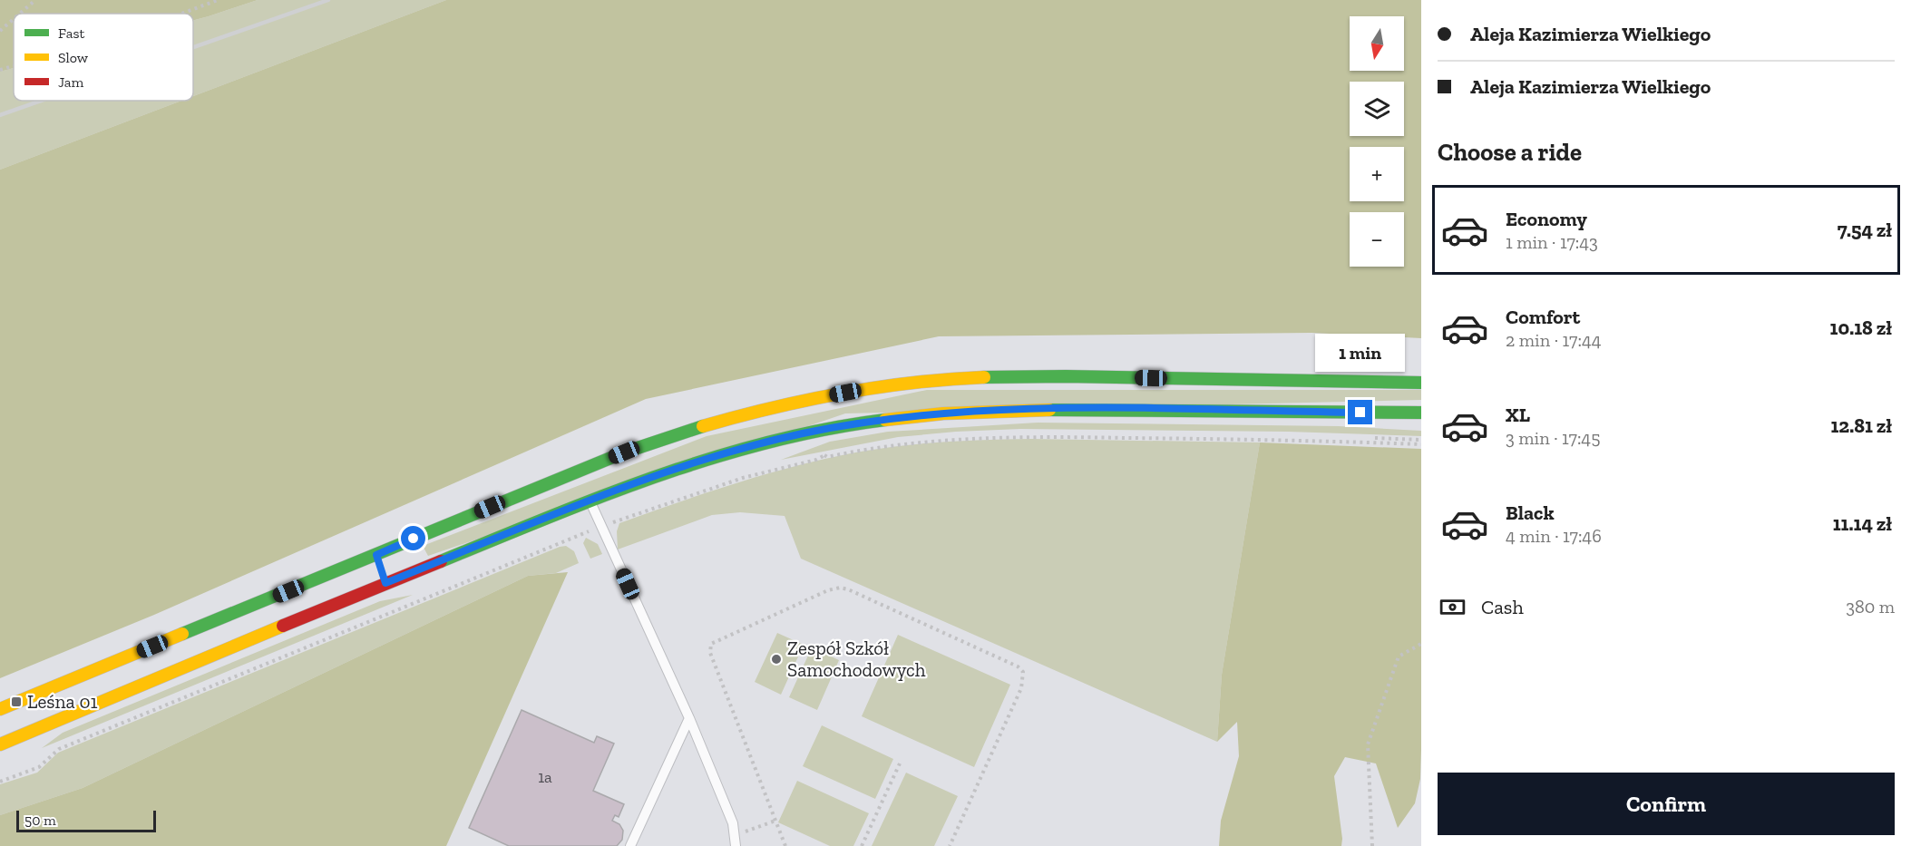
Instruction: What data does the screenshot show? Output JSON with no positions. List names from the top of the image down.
{
  "places": {
    "other": ["Zespół Szkół Samochodowych"],
    "transit": ["Leśna 01"]
  },
  "house_numbers": ["1a"],
  "legend": ["Fast", "Slow", "Jam"],
  "scale_bar": "50 m",
  "north": "bottom",
  "page": {
    "banner": ["Aleja Kazimierza Wielkiego", "Aleja Kazimierza Wielkiego"],
    "map_buttons": ["+", "−"],
    "heading": "Choose a ride",
    "list": [
      {
        "name": "Economy",
        "note": "1 min · 17:43",
        "value": "7.54 zł"
      },
      {
        "name": "Comfort",
        "note": "2 min · 17:44",
        "value": "10.18 zł"
      },
      {
        "name": "XL",
        "note": "3 min · 17:45",
        "value": "12.81 zł"
      },
      {
        "name": "Black",
        "note": "4 min · 17:46",
        "value": "11.14 zł"
      }
    ],
    "bubble": "1 min",
    "pay": ["Cash", "380 m"],
    "buttons": "Confirm",
    "scale": "50 m"
  }
}
